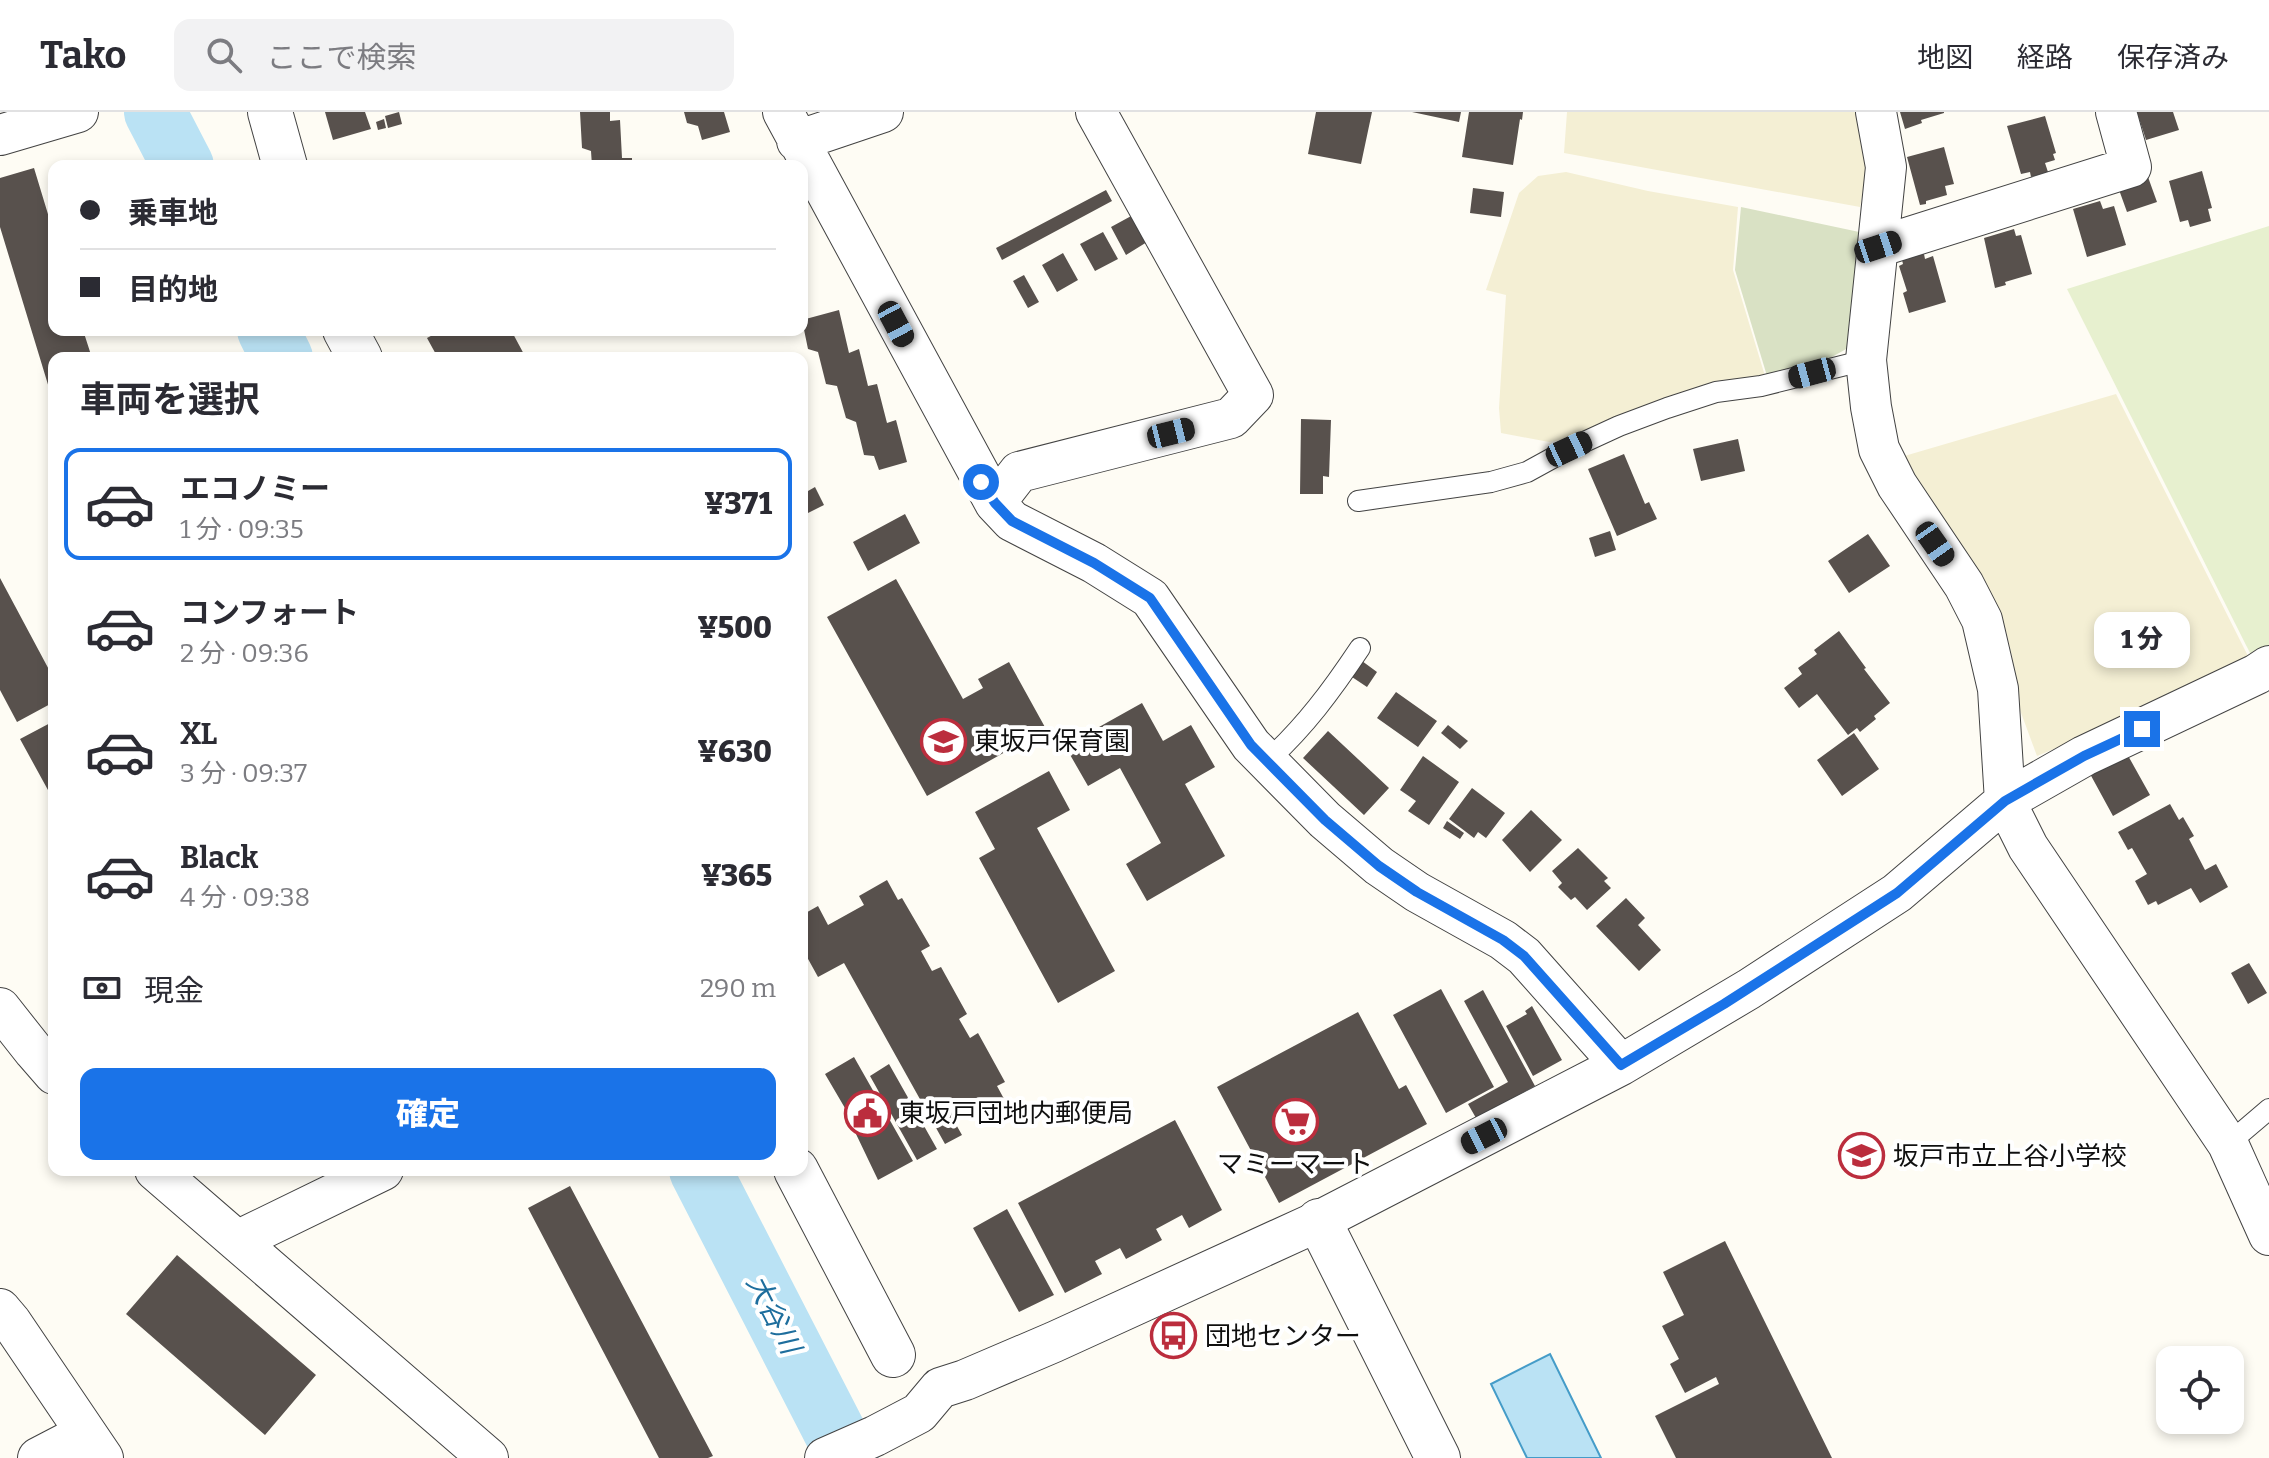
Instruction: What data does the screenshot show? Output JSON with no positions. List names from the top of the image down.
{
  "water": ["大谷川"],
  "places": {
    "school or university": ["東坂戸保育園", "坂戸市立上谷小学校"],
    "public building": ["東坂戸団地内郵便局"],
    "supermarket": ["マミーマート"],
    "bus stop": ["団地センター"]
  },
  "page": {
    "header": "Tako",
    "search": "ここで検索",
    "nav": ["地図", "経路", "保存済み"],
    "banner": ["乗車地", "目的地"],
    "heading": "車両を選択",
    "list": [
      {
        "name": "エコノミー",
        "note": "1 分 · 09:35",
        "value": "¥371"
      },
      {
        "name": "コンフォート",
        "note": "2 分 · 09:36",
        "value": "¥500"
      },
      {
        "name": "XL",
        "note": "3 分 · 09:37",
        "value": "¥630"
      },
      {
        "name": "Black",
        "note": "4 分 · 09:38",
        "value": "¥365"
      }
    ],
    "bubble": "1 分",
    "pay": ["現金", "290 m"],
    "buttons": "確定"
  }
}
